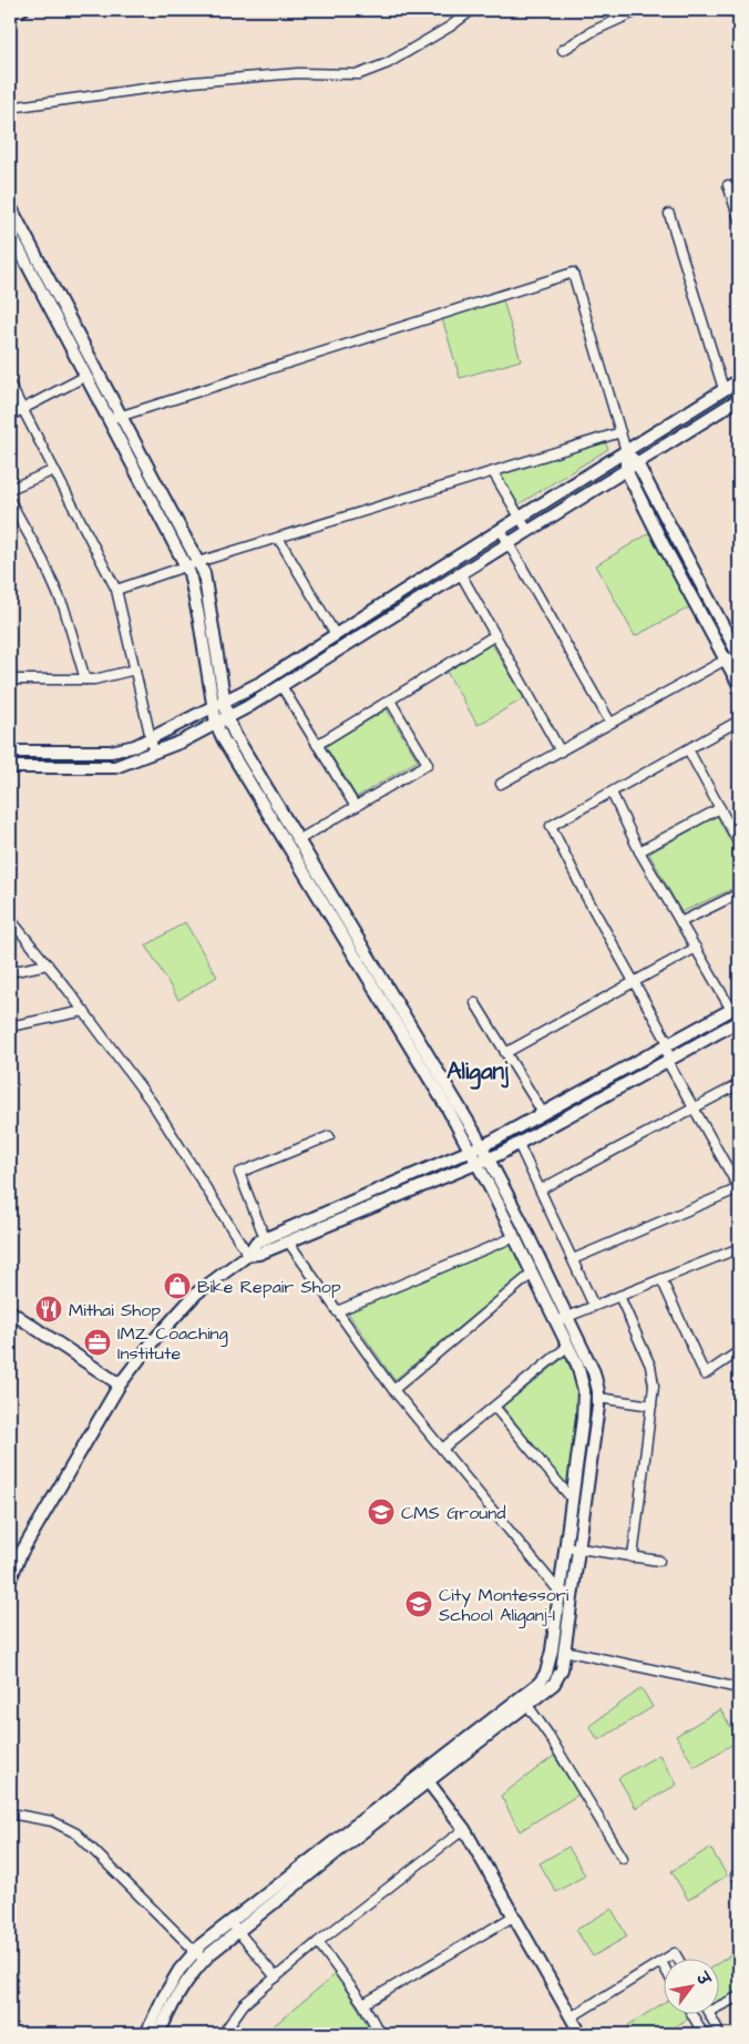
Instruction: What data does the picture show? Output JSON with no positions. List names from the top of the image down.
{
  "districts": ["Aliganj"],
  "places": {
    "shop": ["Bike Repair Shop"],
    "restaurant": ["Mithai Shop"],
    "office": ["IMZ Coaching Institute"],
    "school or university": ["CMS Ground", "City Montessori School Aliganj-I"]
  },
  "north": "top right"
}
